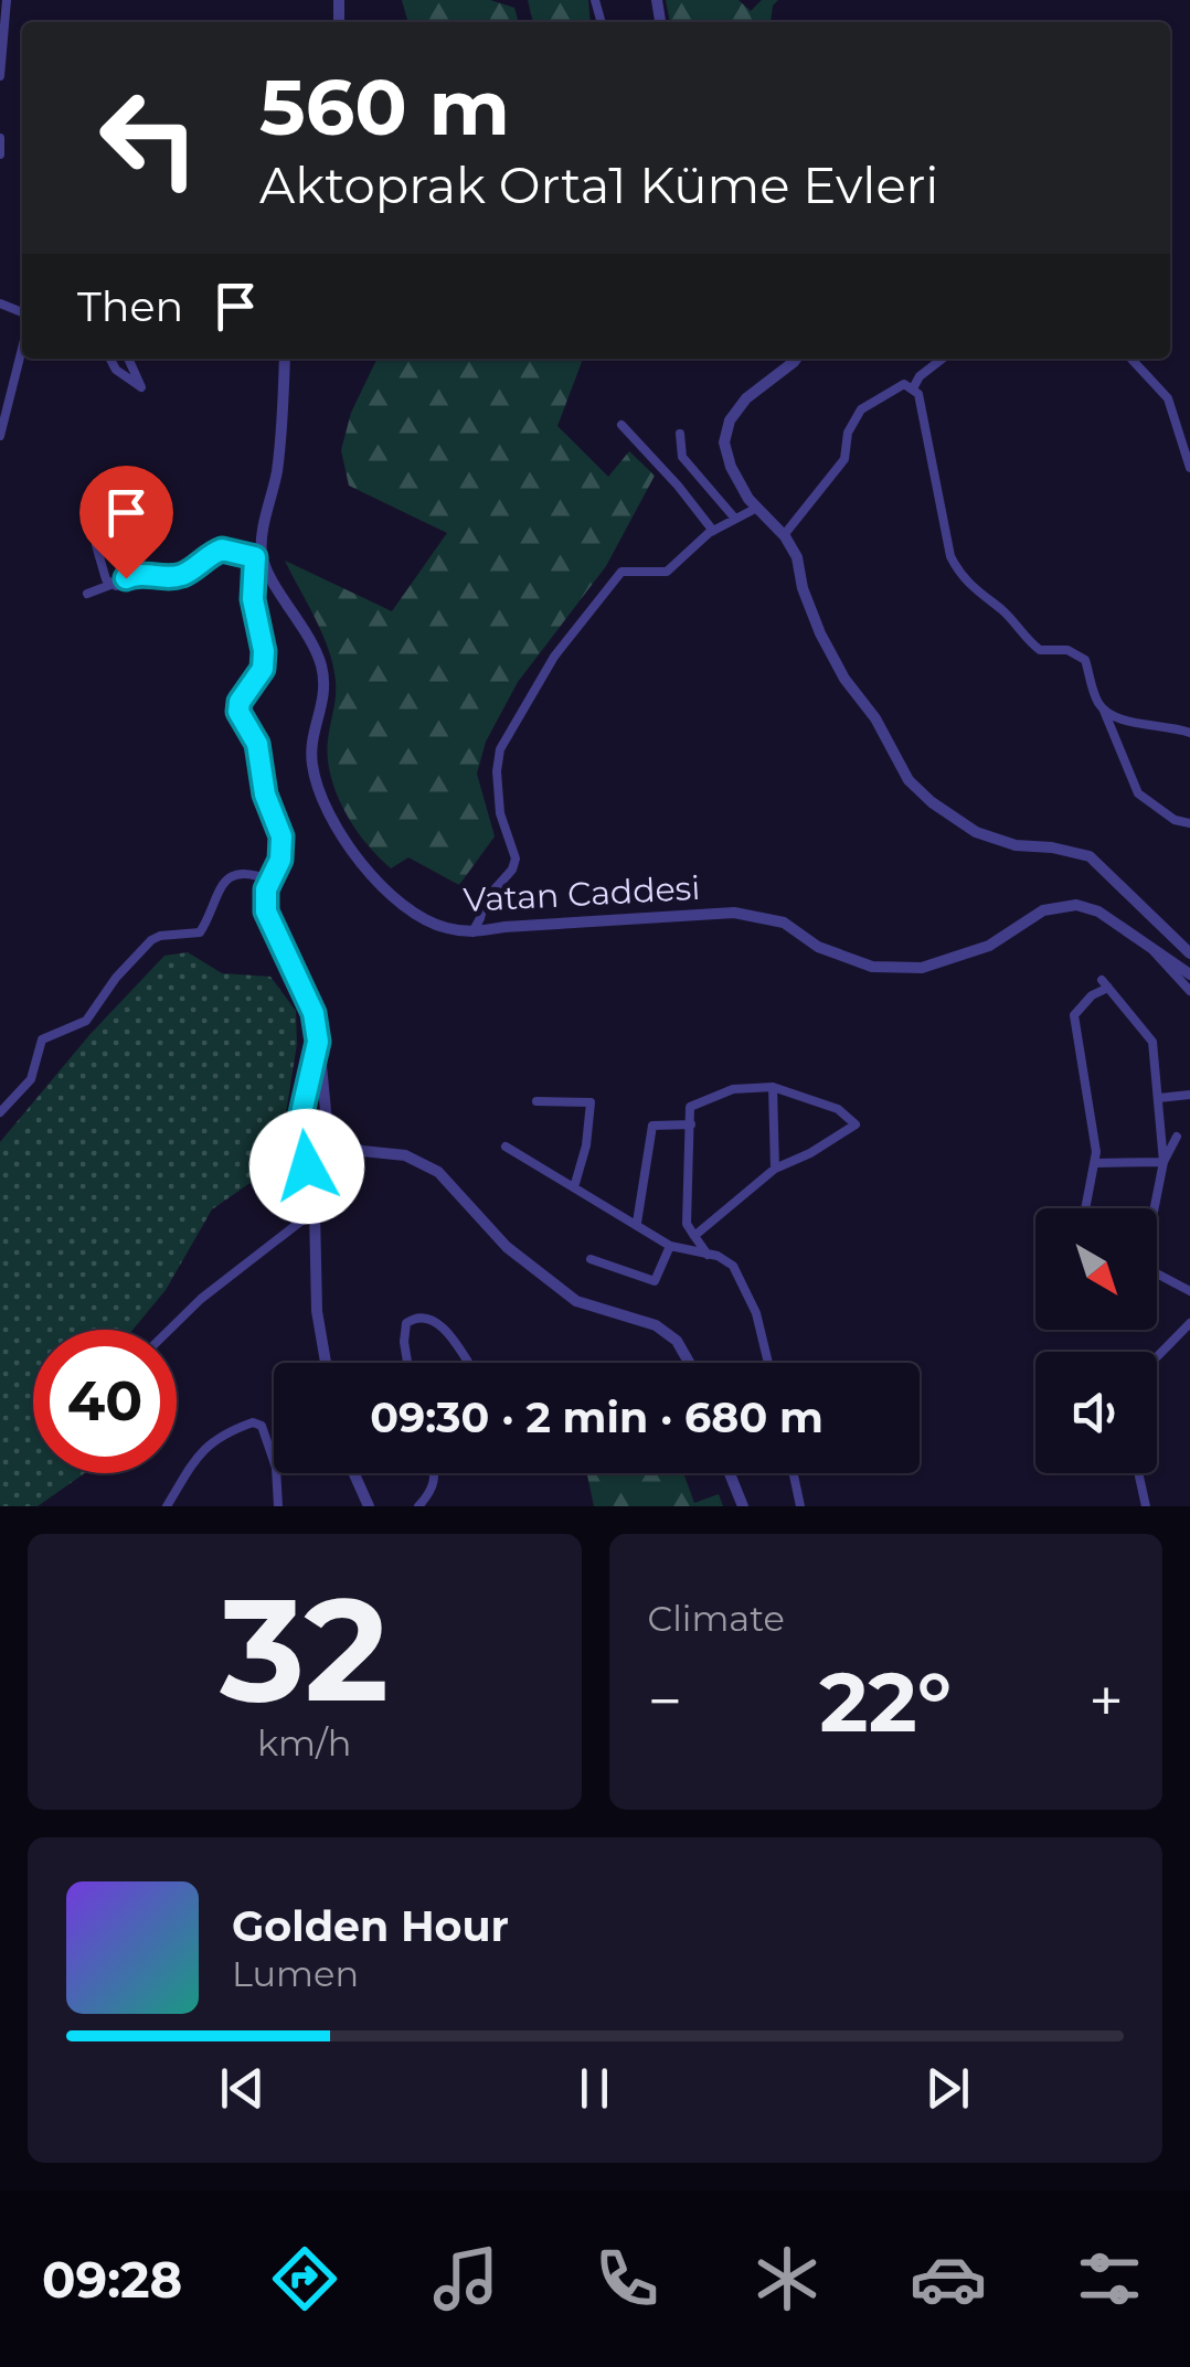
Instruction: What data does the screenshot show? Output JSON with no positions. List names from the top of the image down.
{
  "streets": {
    "street": ["Vatan Caddesi"]
  },
  "north": "bottom right",
  "page": {
    "turn": ["560 m", "Aktoprak Orta1 Küme Evleri"],
    "then": "Then",
    "limit": "40",
    "trip": "09:30 · 2 min · 680 m",
    "tile": [
      ["32", "km/h"],
      "Climate"
    ],
    "heat": ["−", "22°", "+"],
    "song": ["Golden Hour", "Lumen"],
    "tabs": "09:28"
  }
}
